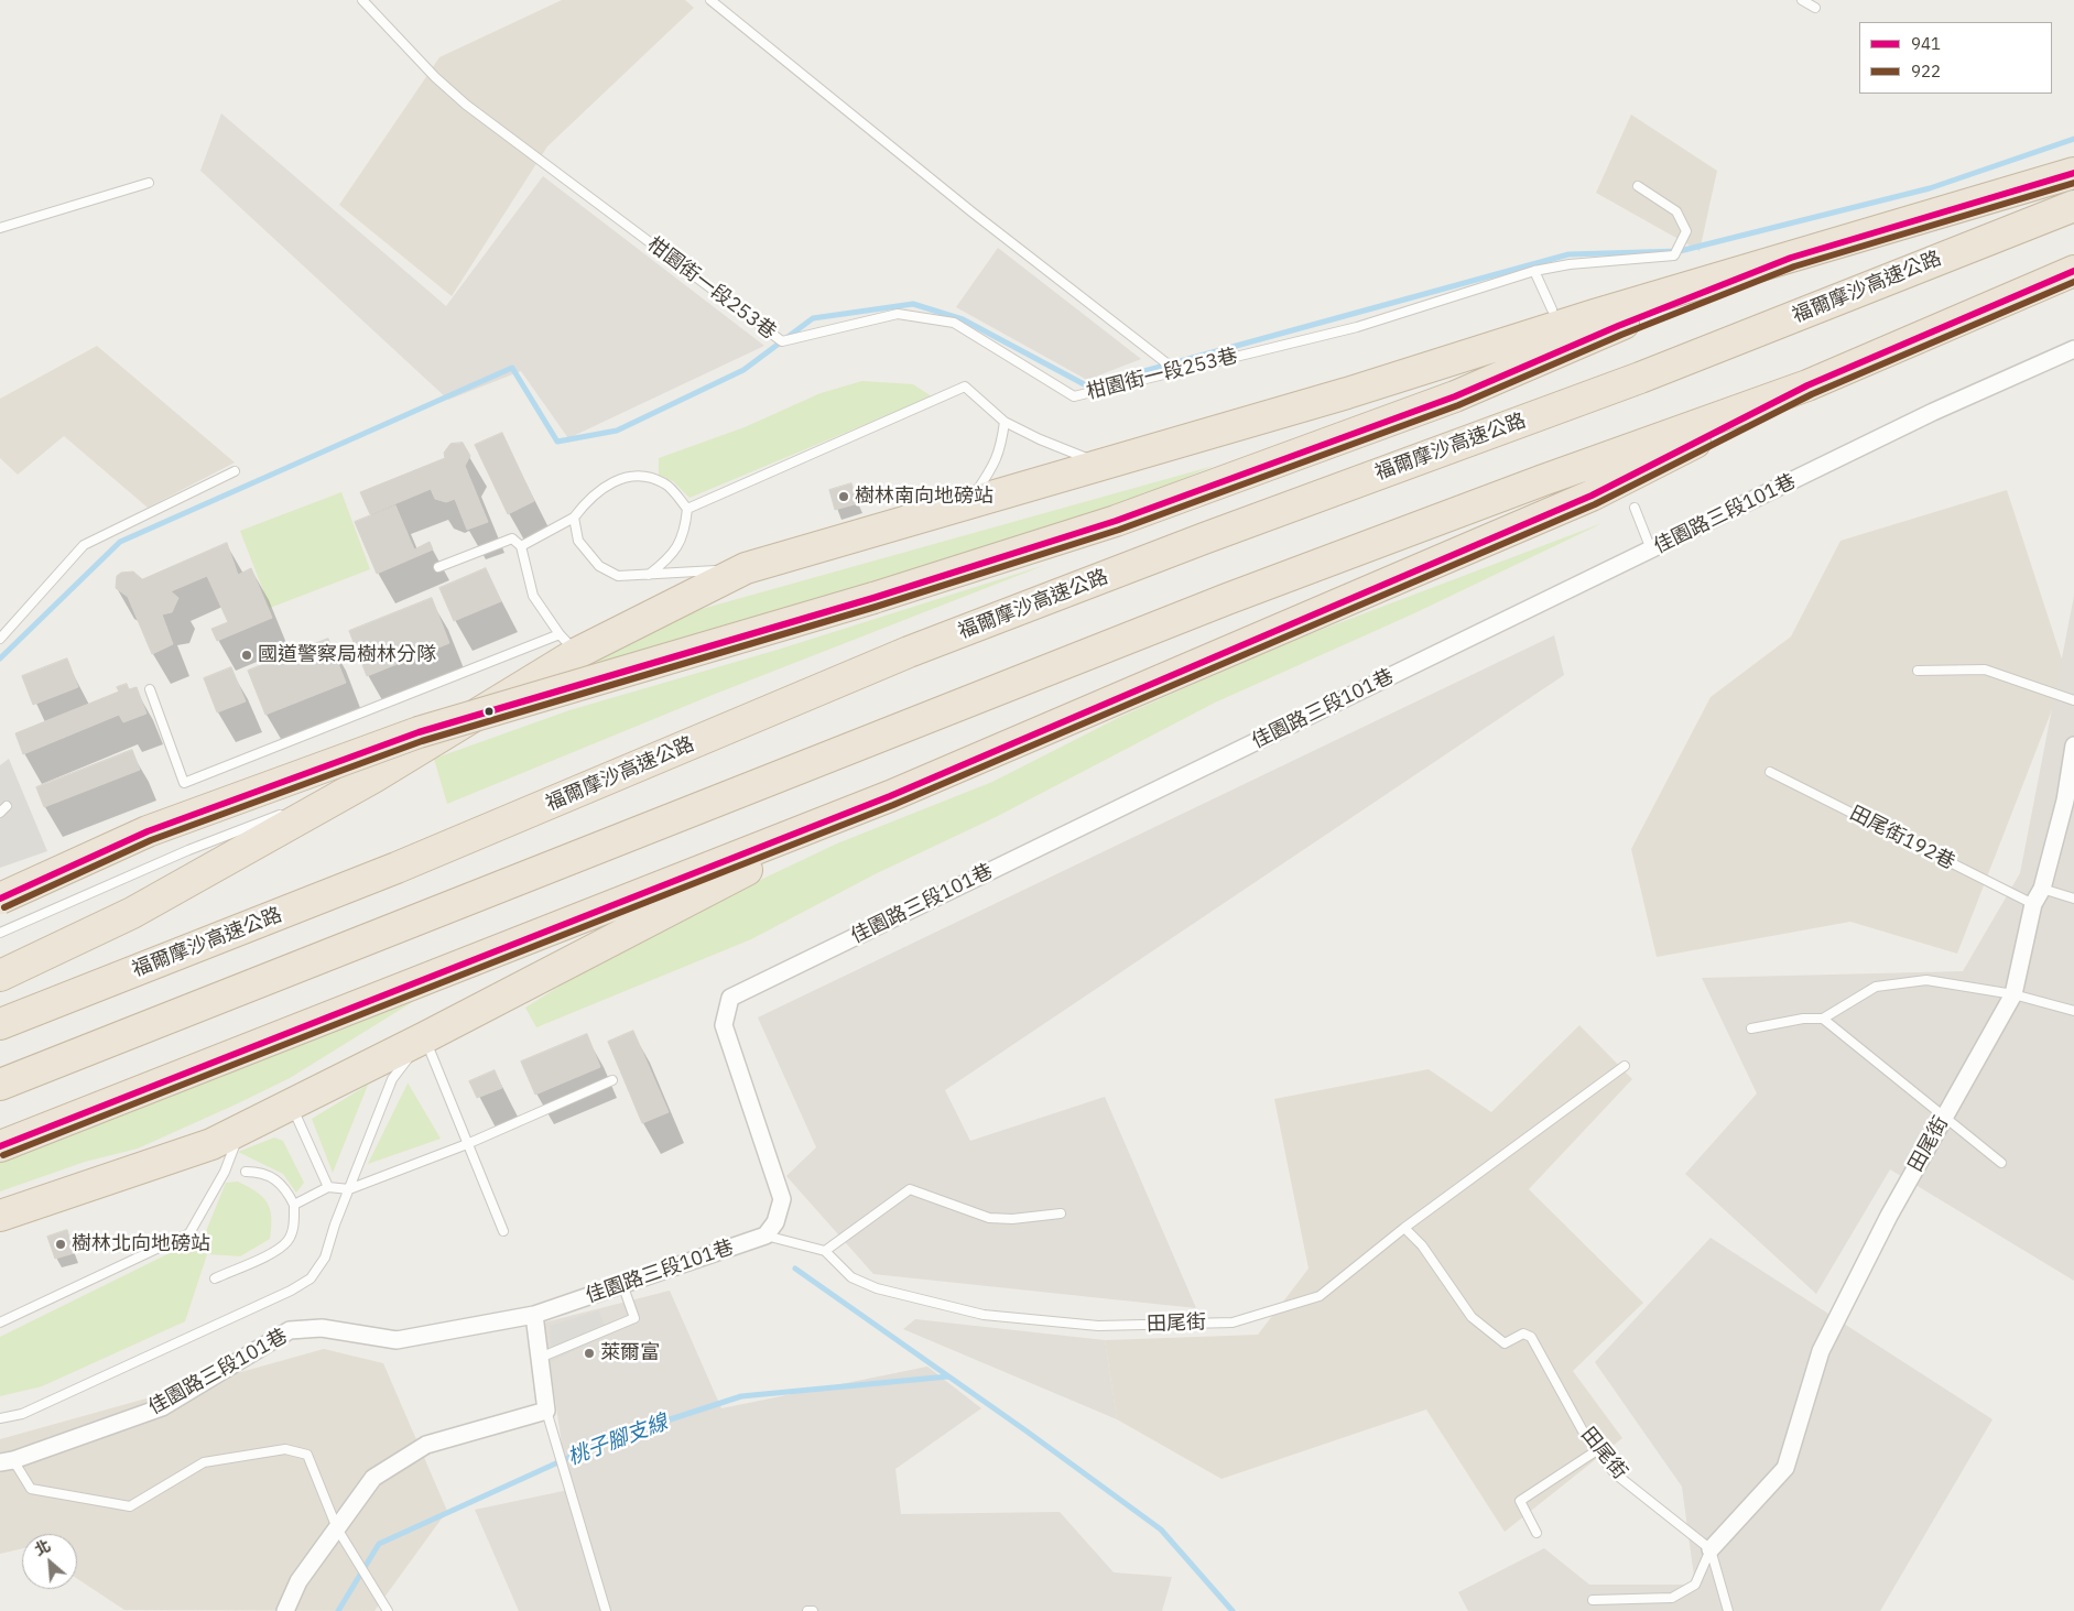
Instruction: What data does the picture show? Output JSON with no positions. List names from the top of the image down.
{
  "streets": {
    "highway": ["福爾摩沙高速公路"],
    "street": ["佳園路三段101巷", "田尾街"],
    "lane": ["柑園街一段253巷", "田尾街192巷"]
  },
  "crossings": [
    ["田尾街192巷", "田尾街"]
  ],
  "water": ["桃子腳支線"],
  "places": [
    "樹林南向地磅站",
    "國道警察局樹林分隊",
    "樹林北向地磅站",
    "萊爾富"
  ],
  "lines": ["transit line 941", "transit line 922"],
  "legend": ["941", "922"],
  "north": "top left"
}
